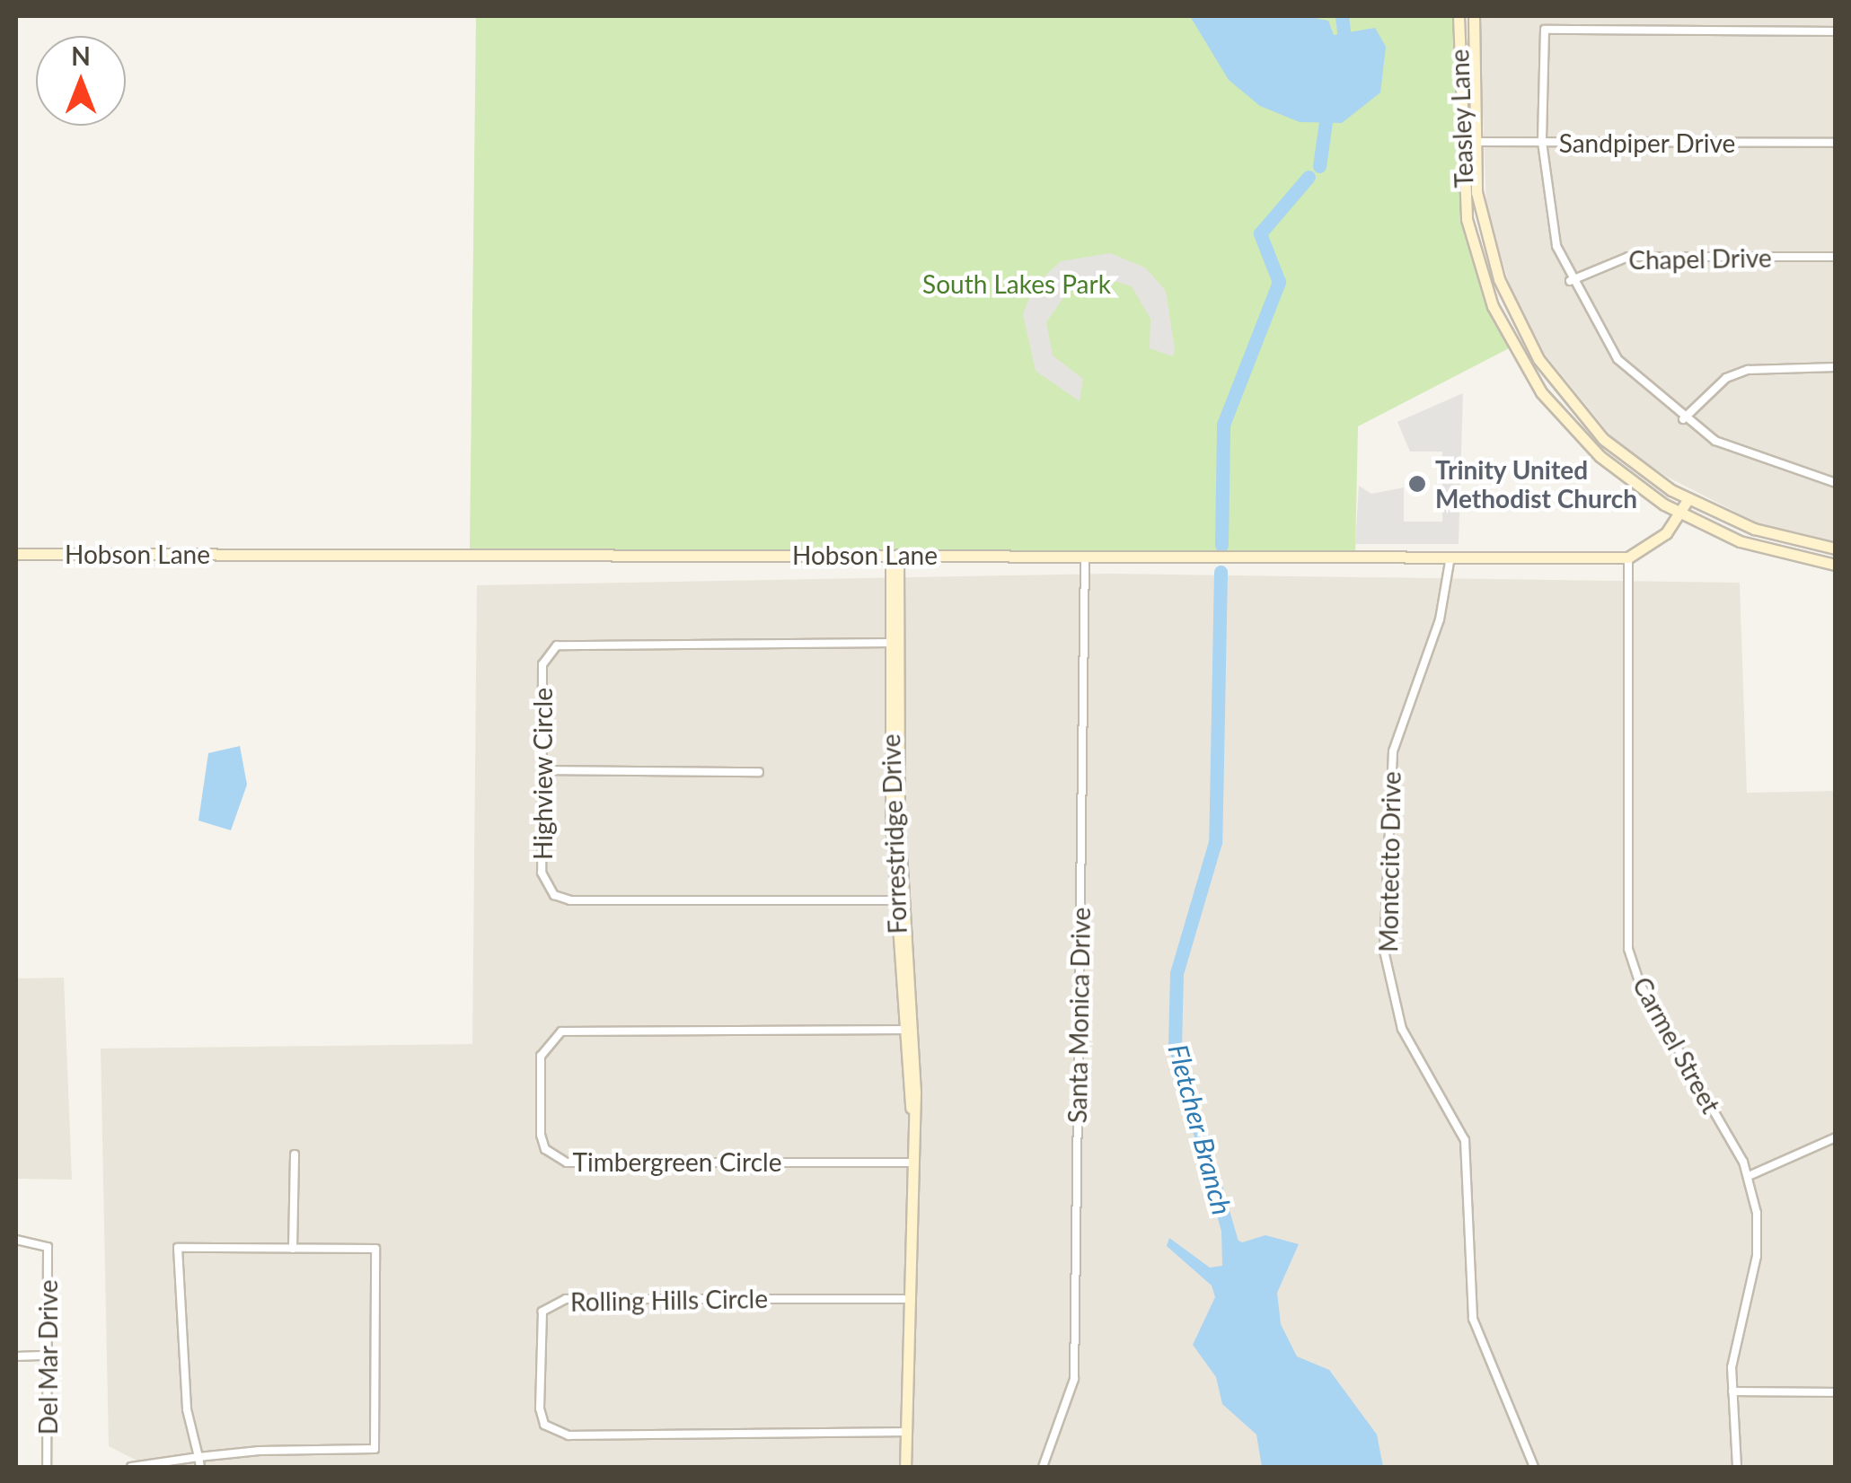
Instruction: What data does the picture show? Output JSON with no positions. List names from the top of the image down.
{
  "streets": {
    "street": [
      "Teasley Lane",
      "Sandpiper Drive",
      "Chapel Drive",
      "Hobson Lane",
      "Highview Circle",
      "Forrestridge Drive",
      "Montecito Drive",
      "Santa Monica Drive",
      "Carmel Street",
      "Timbergreen Circle",
      "Rolling Hills Circle",
      "Del Mar Drive"
    ]
  },
  "crossings": [
    ["Teasley Lane", "Sandpiper Drive"],
    ["Hobson Lane", "Forrestridge Drive"],
    ["Hobson Lane", "Montecito Drive"],
    ["Hobson Lane", "Santa Monica Drive"],
    ["Hobson Lane", "Carmel Street"],
    ["Highview Circle", "Forrestridge Drive"],
    ["Forrestridge Drive", "Timbergreen Circle"],
    ["Forrestridge Drive", "Rolling Hills Circle"]
  ],
  "water": ["Fletcher Branch"],
  "parks": ["South Lakes Park"],
  "places": ["Trinity United Methodist Church"],
  "north": "top"
}
